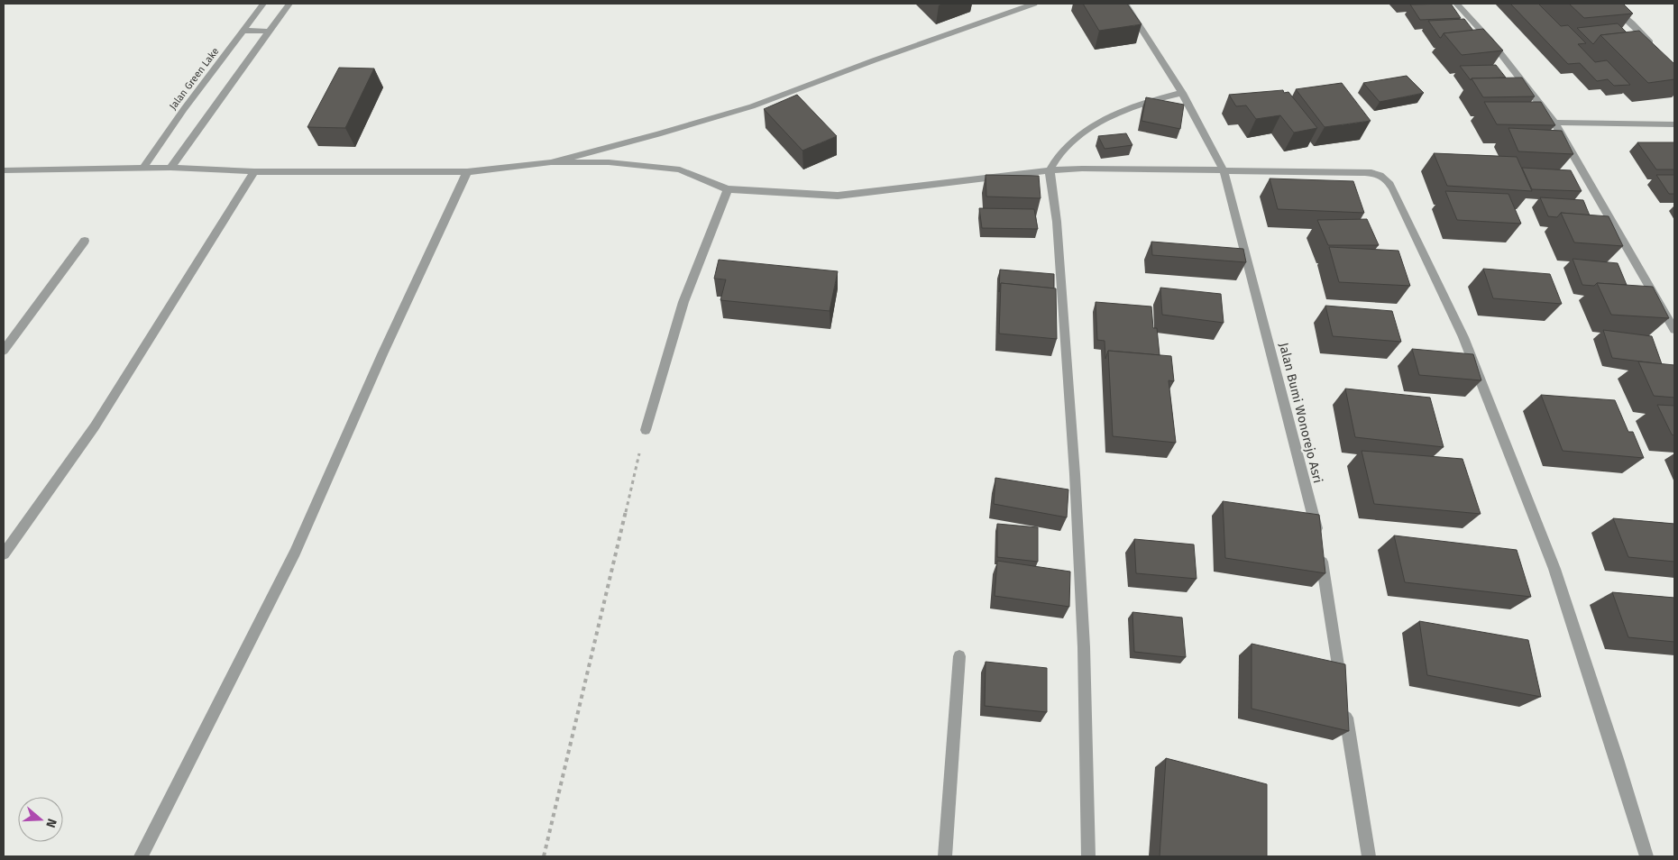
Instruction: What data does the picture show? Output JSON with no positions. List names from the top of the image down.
{
  "streets": {
    "street": ["Jalan Green Lake", "Jalan Bumi Wonorejo Asri"]
  },
  "north": "right"
}
